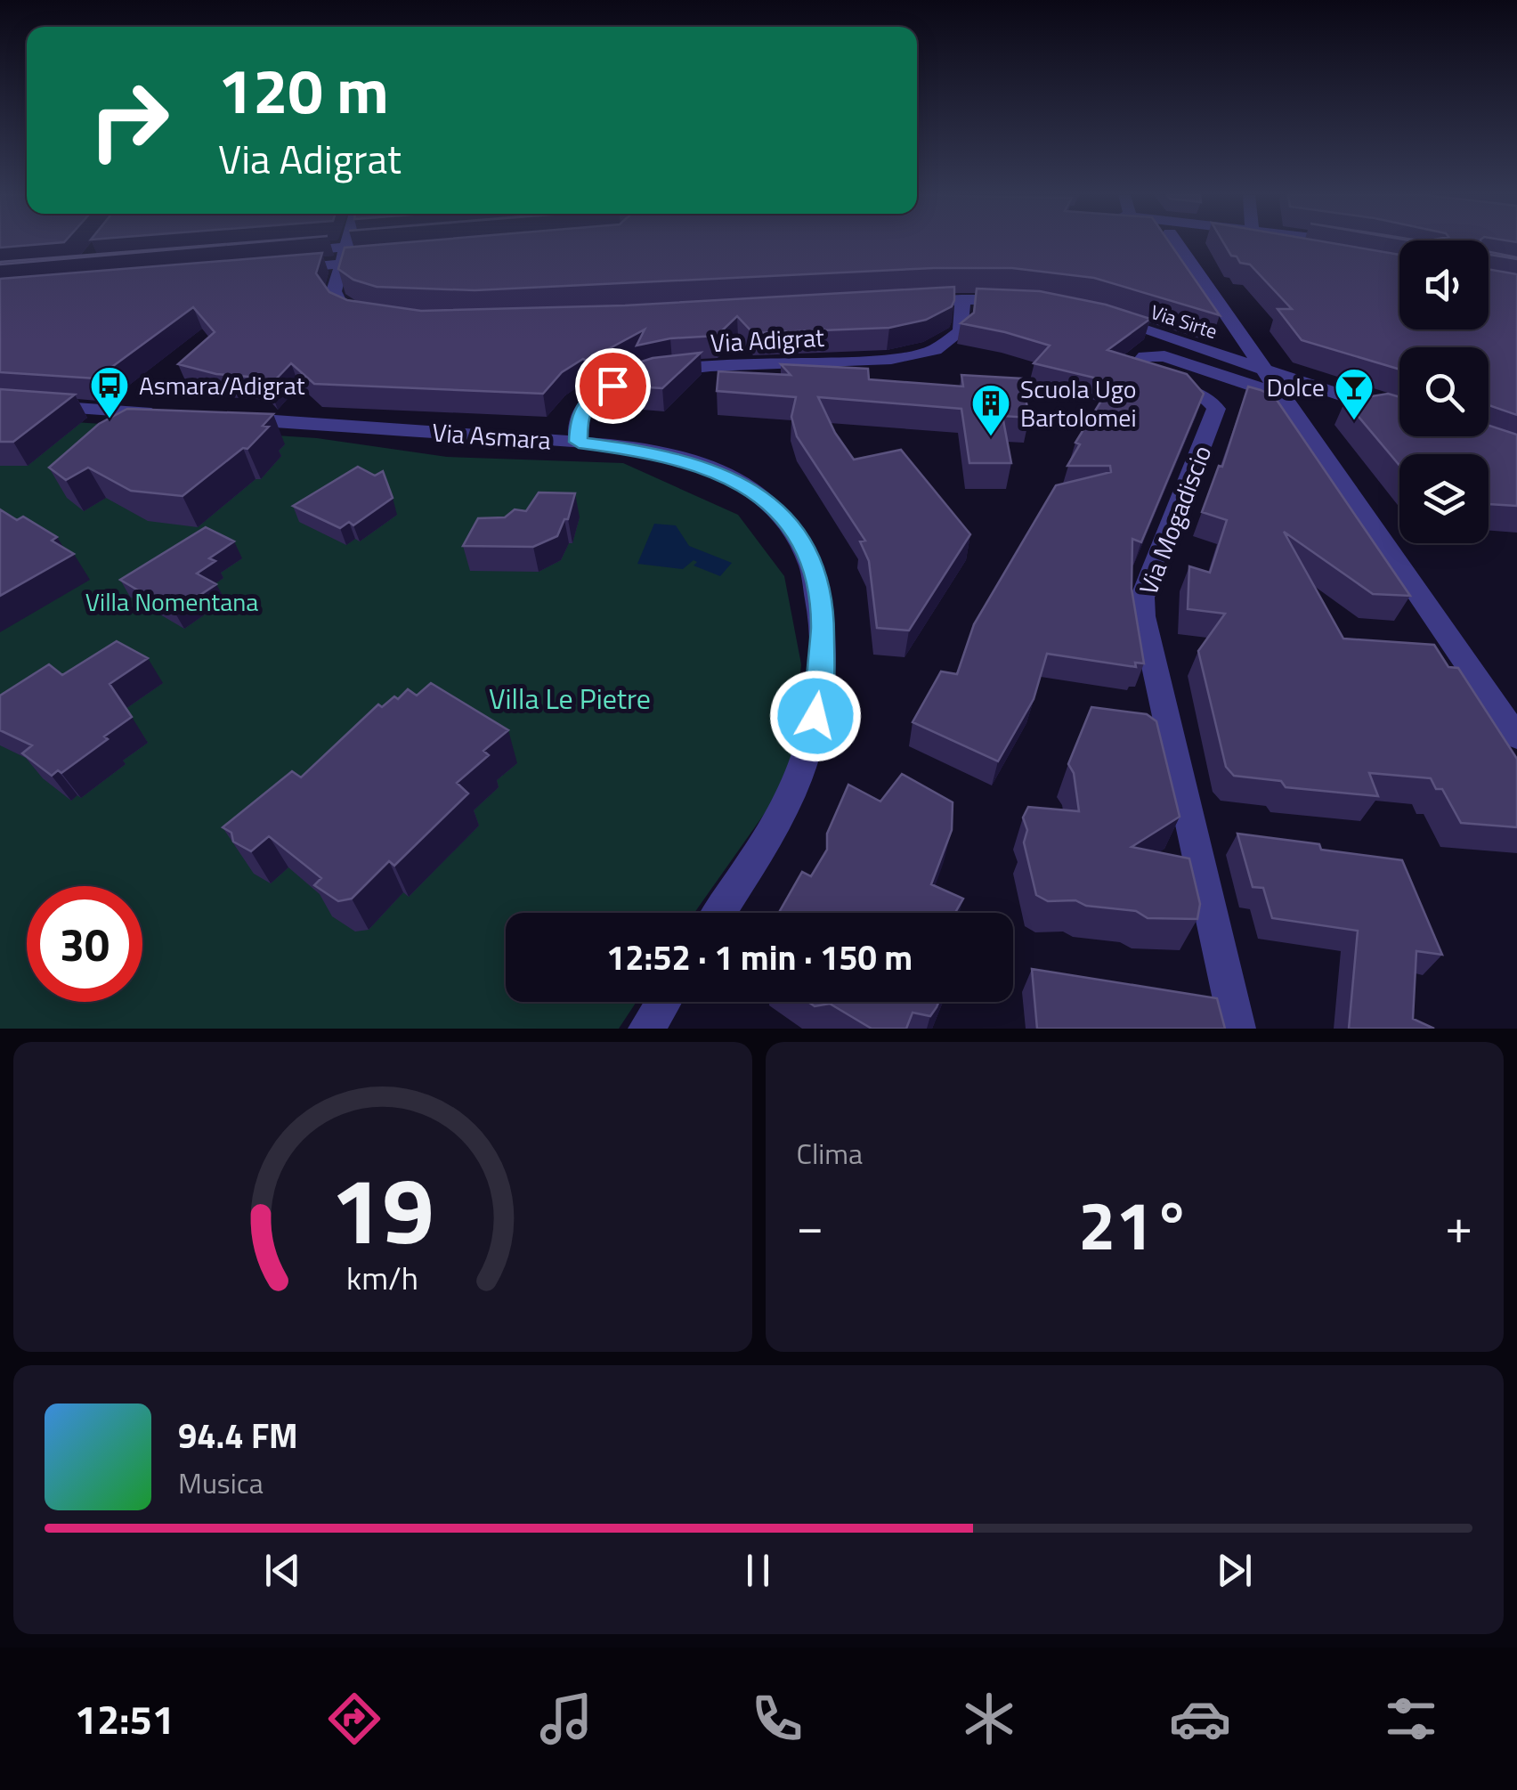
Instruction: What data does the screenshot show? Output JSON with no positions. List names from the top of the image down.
{
  "streets": {
    "street": [
      "Via Sirte",
      "Via Adigrat",
      "Via Asmara",
      "Via Mogadiscio"
    ]
  },
  "crossings": [
    ["Via Adigrat", "Via Asmara"]
  ],
  "parks": ["Villa Nomentana", "Villa Le Pietre"],
  "places": {
    "bus stop": ["Asmara/Adigrat"],
    "bar": ["Dolce"],
    "building": ["Scuola Ugo Bartolomei"]
  },
  "page": {
    "turn": ["120 m", "Via Adigrat"],
    "limit": "30",
    "trip": "12:52 · 1 min · 150 m",
    "tile": "Clima",
    "heat": ["−", "21°", "+"],
    "song": ["94.4 FM", "Musica"],
    "tabs": "12:51",
    "gauge": ["19", "km/h"]
  }
}
